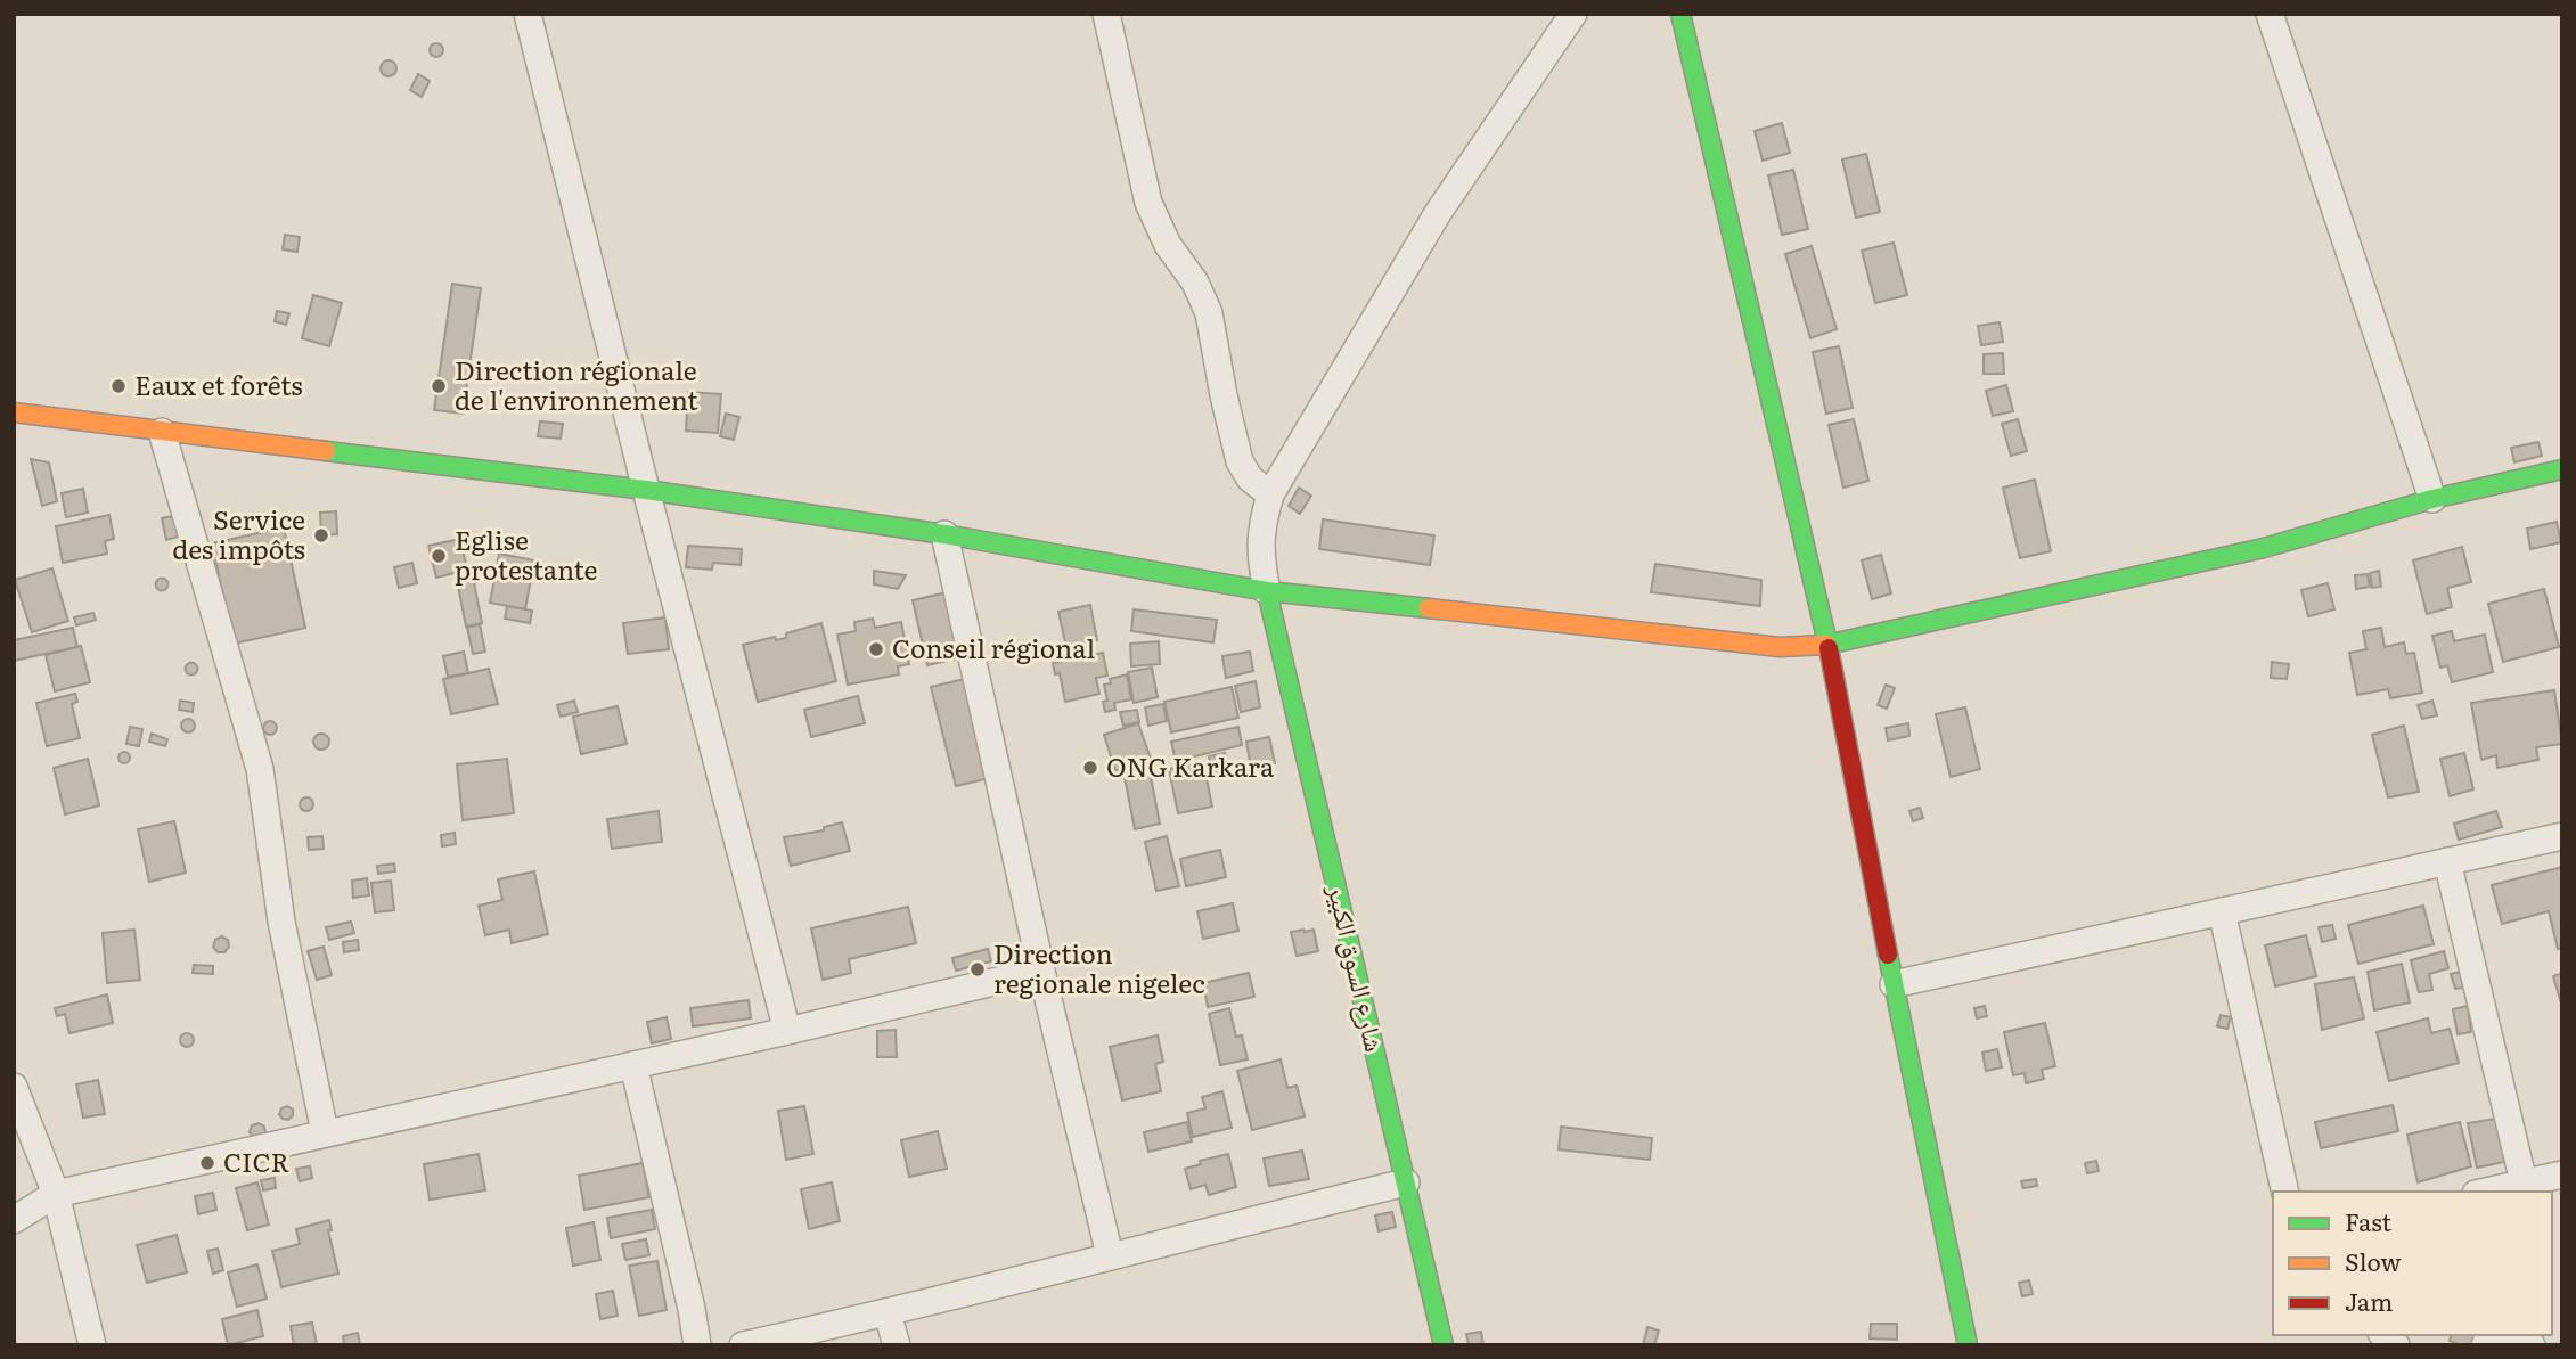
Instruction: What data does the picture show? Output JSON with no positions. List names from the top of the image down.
{
  "streets": {
    "street": ["شارع السوق الكبير"]
  },
  "places": [
    "Eaux et forêts",
    "Direction régionale de l'environnement",
    "Service des impôts",
    "Eglise protestante",
    "Conseil régional",
    "ONG Karkara",
    "Direction regionale nigelec",
    "CICR"
  ],
  "legend": ["Fast", "Slow", "Jam"]
}
